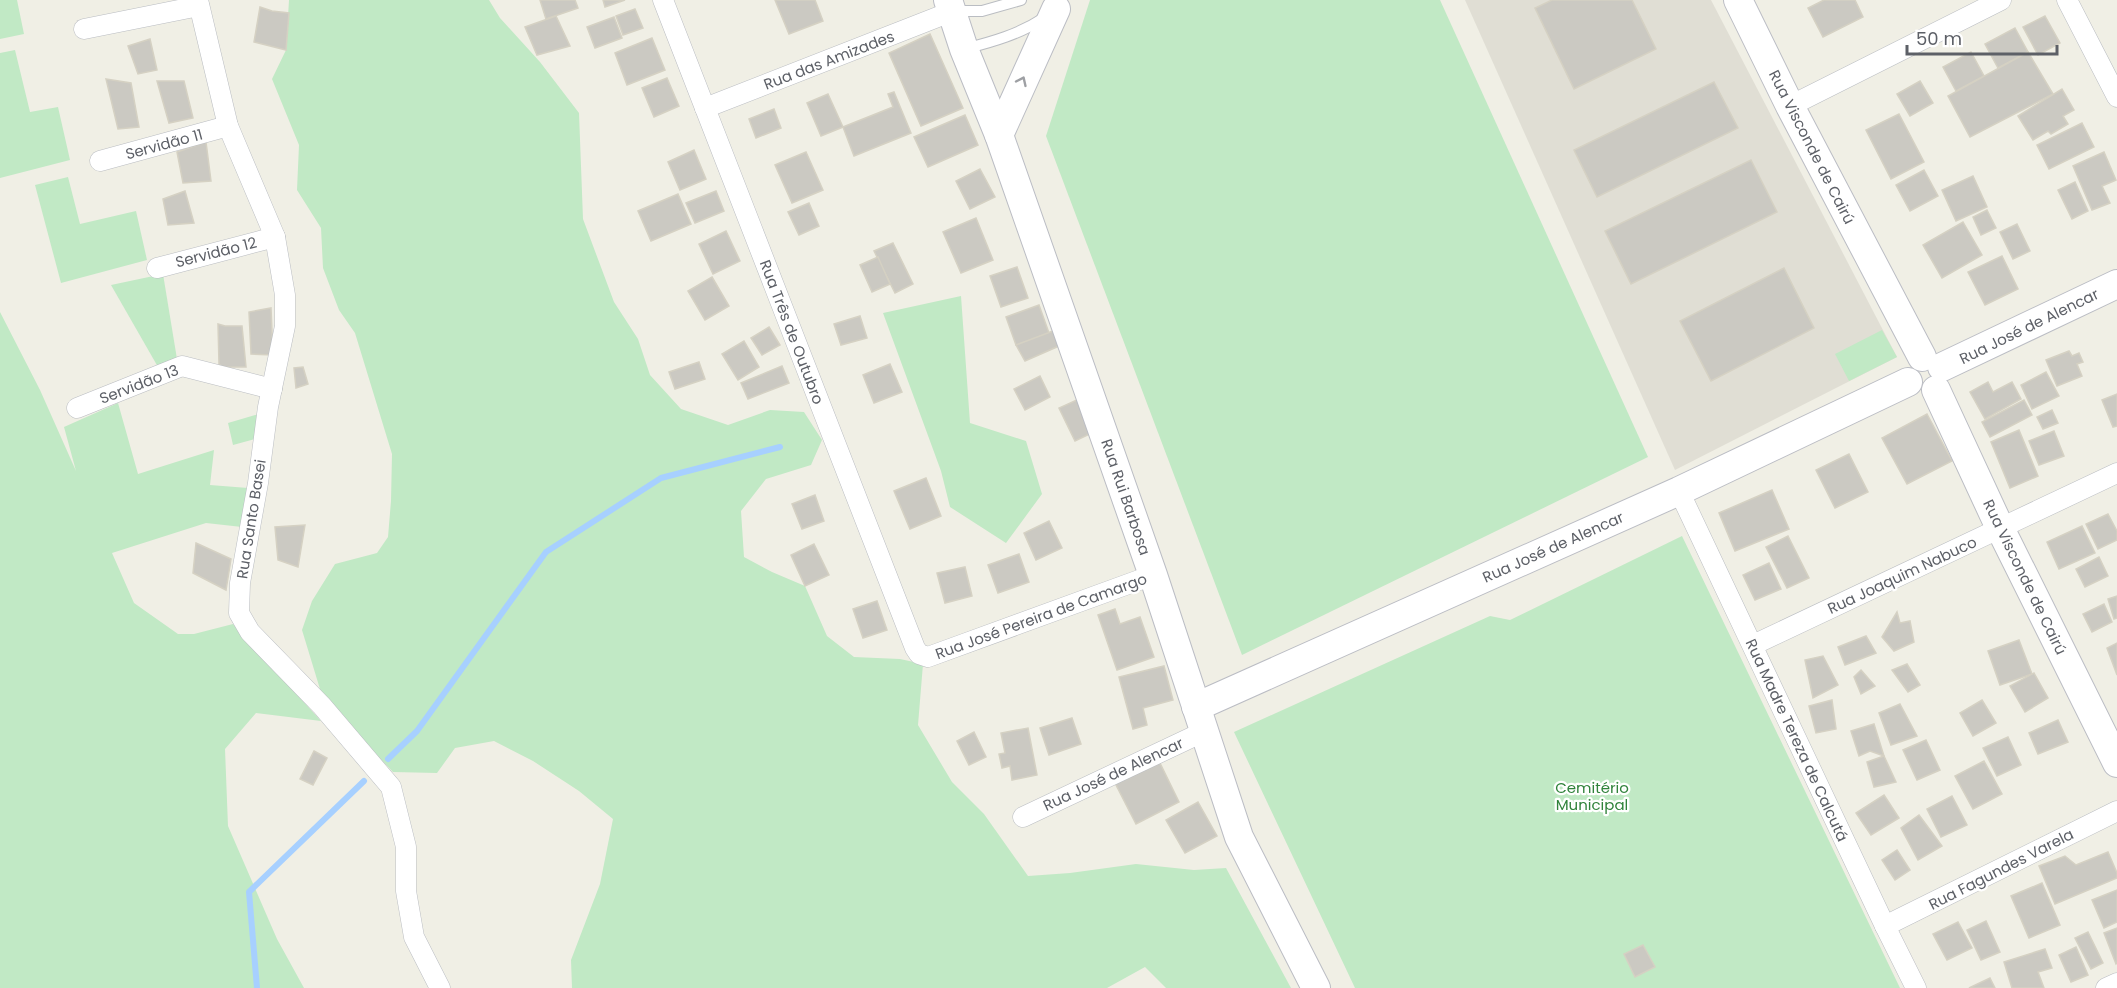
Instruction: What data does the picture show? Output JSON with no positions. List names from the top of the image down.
{
  "streets": {
    "street": [
      "Rua das Amizades",
      "Servidão 11",
      "Rua Visconde de Cairú",
      "Servidão 12",
      "Rua José de Alencar",
      "Rua Três de Outubro",
      "Servidão 13",
      "Rua Rui Barbosa",
      "Rua Santo Basei",
      "Rua Joaquim Nabuco",
      "Rua José Pereira de Camargo",
      "Rua Madre Tereza de Calcutá",
      "Rua Fagundes Varela"
    ]
  },
  "crossings": [
    ["Rua das Amizades", "Rua Três de Outubro"],
    ["Rua das Amizades", "Rua Rui Barbosa"],
    ["Servidão 11", "Rua Santo Basei"],
    ["Rua Visconde de Cairú", "Rua José de Alencar"],
    ["Rua Visconde de Cairú", "Rua Joaquim Nabuco"],
    ["Servidão 12", "Rua Santo Basei"],
    ["Rua José de Alencar", "Rua Rui Barbosa"],
    ["Rua José de Alencar", "Rua Madre Tereza de Calcutá"],
    ["Rua Três de Outubro", "Rua José Pereira de Camargo"],
    ["Servidão 13", "Rua Santo Basei"],
    ["Rua Rui Barbosa", "Rua José Pereira de Camargo"],
    ["Rua Joaquim Nabuco", "Rua Madre Tereza de Calcutá"],
    ["Rua Madre Tereza de Calcutá", "Rua Fagundes Varela"]
  ],
  "parks": ["Cemitério Municipal"],
  "scale_bar": "50 m"
}
